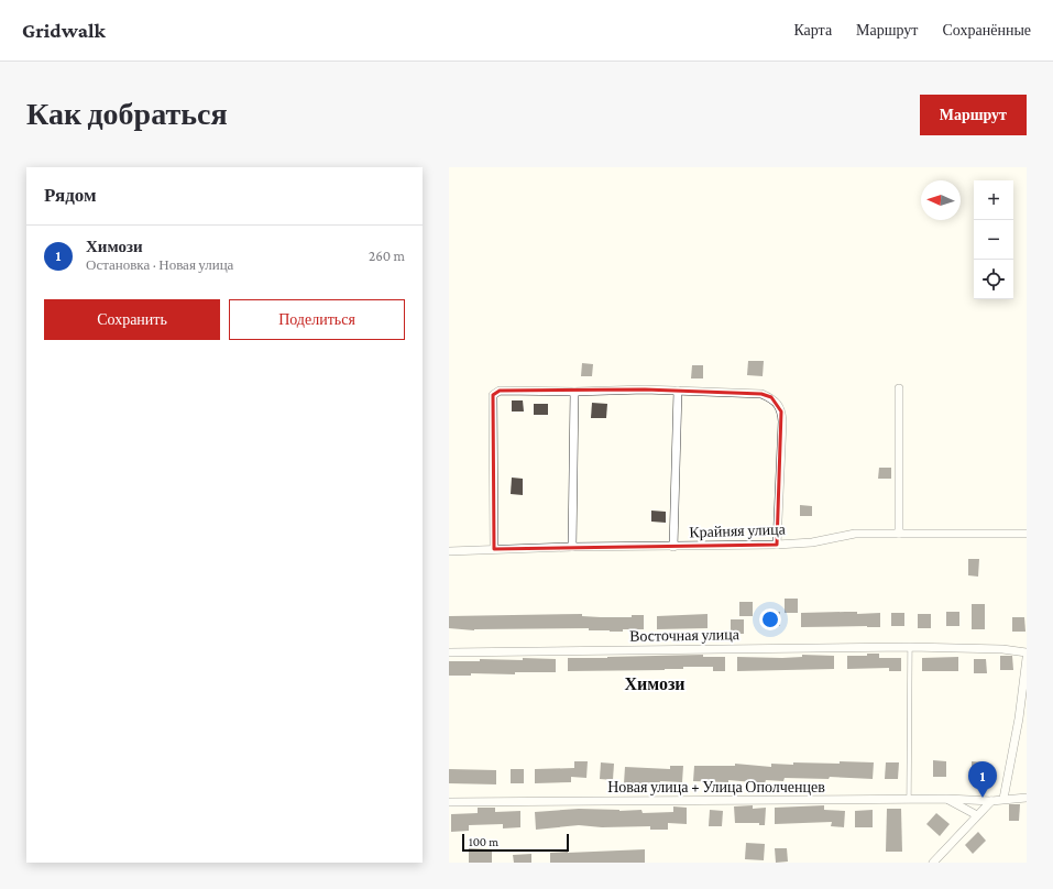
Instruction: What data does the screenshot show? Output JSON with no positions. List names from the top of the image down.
{
  "streets": {
    "street": ["Крайняя улица", "Восточная улица", "Новая улица + Улица Ополченцев"]
  },
  "districts": ["Химози"],
  "scale_bar": "100 m",
  "north": "left",
  "page": {
    "header": "Gridwalk",
    "nav": ["Карта", "Маршрут", "Сохранённые"],
    "buttons": [
      "Маршрут",
      ["Сохранить", "Поделиться"]
    ],
    "title": "Как добраться",
    "heading": "Рядом",
    "map_buttons": ["+", "−"],
    "list": [
      {
        "mark": "1",
        "name": "Химози",
        "note": "Остановка · Новая улица",
        "value": "260 m"
      }
    ],
    "pins": "1",
    "scale": "100 m"
  }
}
